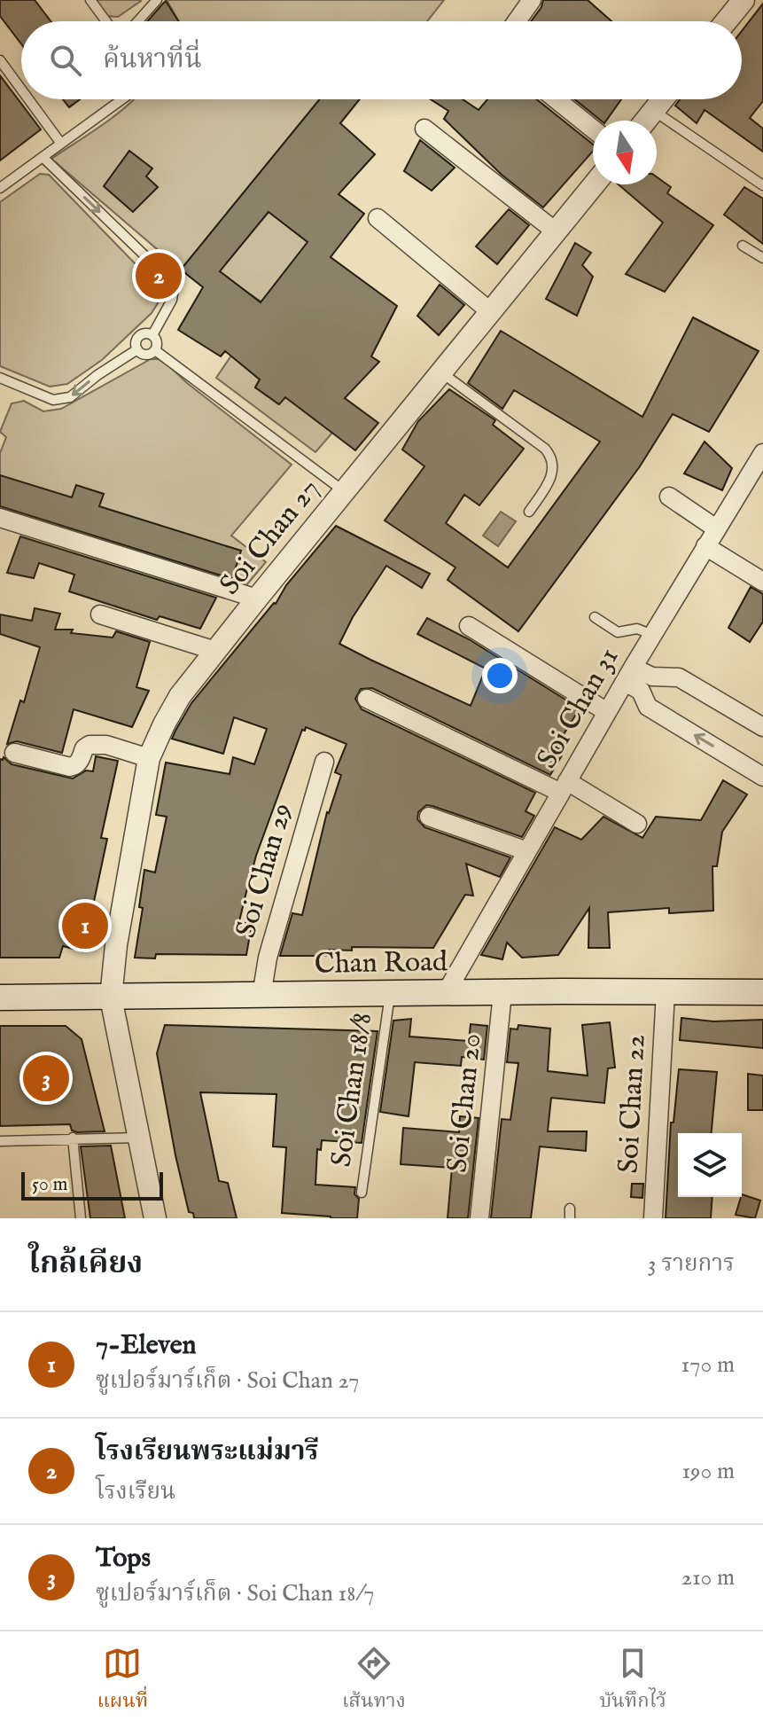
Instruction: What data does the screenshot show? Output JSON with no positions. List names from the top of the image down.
{
  "streets": {
    "main road": ["Chan Road"],
    "street": [
      "Soi Chan 27",
      "Soi Chan 31",
      "Soi Chan 29",
      "Soi Chan 20",
      "Soi Chan 22"
    ],
    "lane": ["Soi Chan 18/8"]
  },
  "crossings": [
    ["Soi Chan 27", "Chan Road"],
    ["Soi Chan 31", "Chan Road"],
    ["Soi Chan 29", "Chan Road"],
    ["Chan Road", "Soi Chan 18/8"],
    ["Chan Road", "Soi Chan 20"],
    ["Chan Road", "Soi Chan 22"]
  ],
  "scale_bar": "50 m",
  "north": "bottom",
  "page": {
    "search": "ค้นหาที่นี่",
    "pins": ["2", "1", "3"],
    "scale": "50 m",
    "heading": ["ใกล้เคียง", "3 รายการ"],
    "list": [
      {
        "mark": "1",
        "name": "7-Eleven",
        "note": "ซูเปอร์มาร์เก็ต · Soi Chan 27",
        "value": "170 m"
      },
      {
        "mark": "2",
        "name": "โรงเรียนพระแม่มารี",
        "note": "โรงเรียน",
        "value": "190 m"
      },
      {
        "mark": "3",
        "name": "Tops",
        "note": "ซูเปอร์มาร์เก็ต · Soi Chan 18/7",
        "value": "210 m"
      }
    ],
    "nav": ["แผนที่", "เส้นทาง", "บันทึกไว้"]
  }
}
